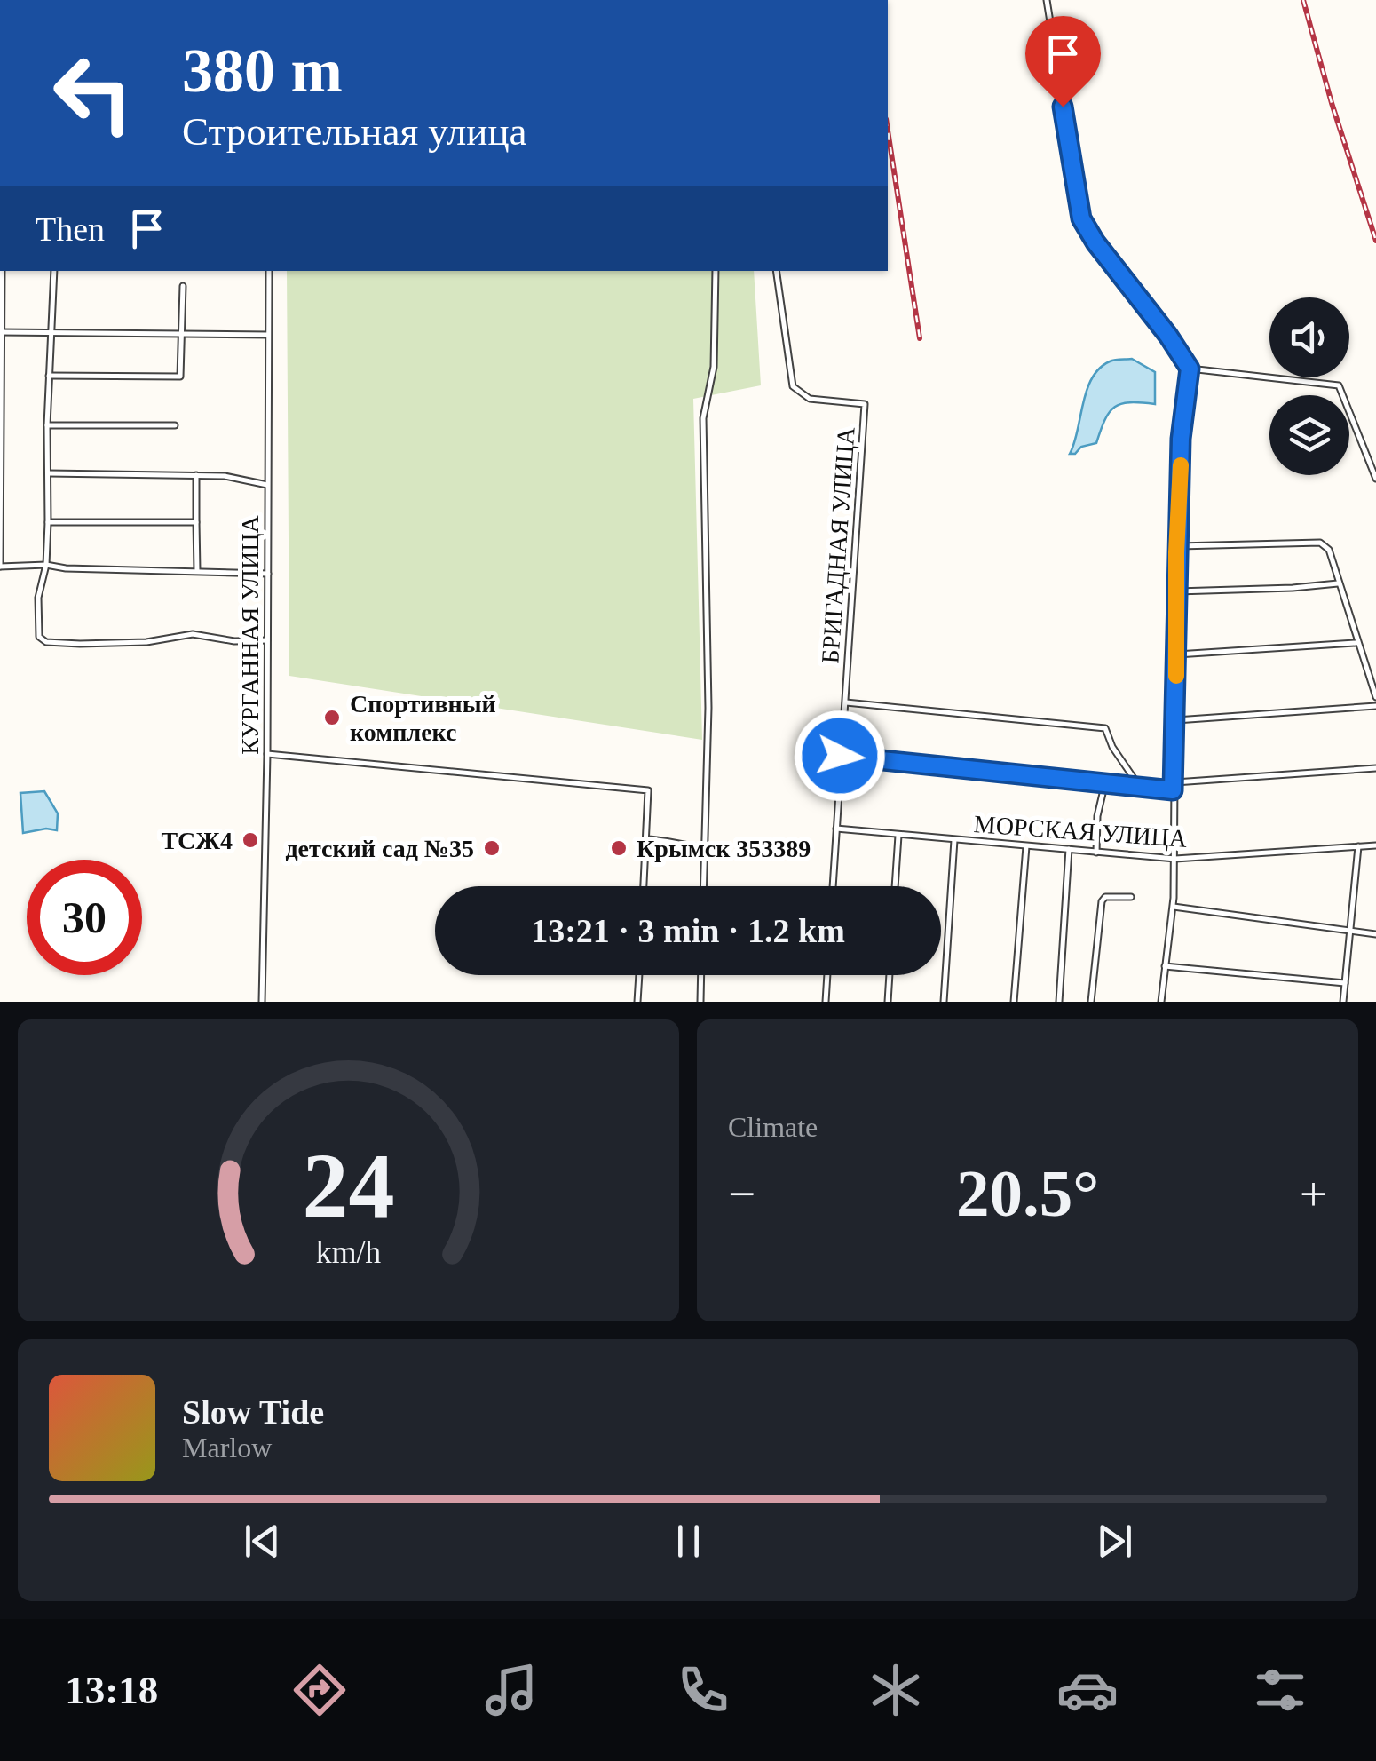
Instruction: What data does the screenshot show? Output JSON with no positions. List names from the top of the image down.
{
  "streets": {
    "street": ["БРИГАДНАЯ УЛИЦА", "КУРГАННАЯ УЛИЦА", "МОРСКАЯ УЛИЦА"]
  },
  "crossings": [
    ["БРИГАДНАЯ УЛИЦА", "МОРСКАЯ УЛИЦА"]
  ],
  "places": [
    "Спортивный комплекс",
    "ТСЖ4",
    "детский сад №35",
    "Крымск 353389"
  ],
  "page": {
    "turn": ["380 m", "Строительная улица"],
    "then": "Then",
    "limit": "30",
    "trip": "13:21 · 3 min · 1.2 km",
    "tile": "Climate",
    "heat": ["−", "20.5°", "+"],
    "song": ["Slow Tide", "Marlow"],
    "tabs": "13:18",
    "gauge": ["24", "km/h"]
  }
}
